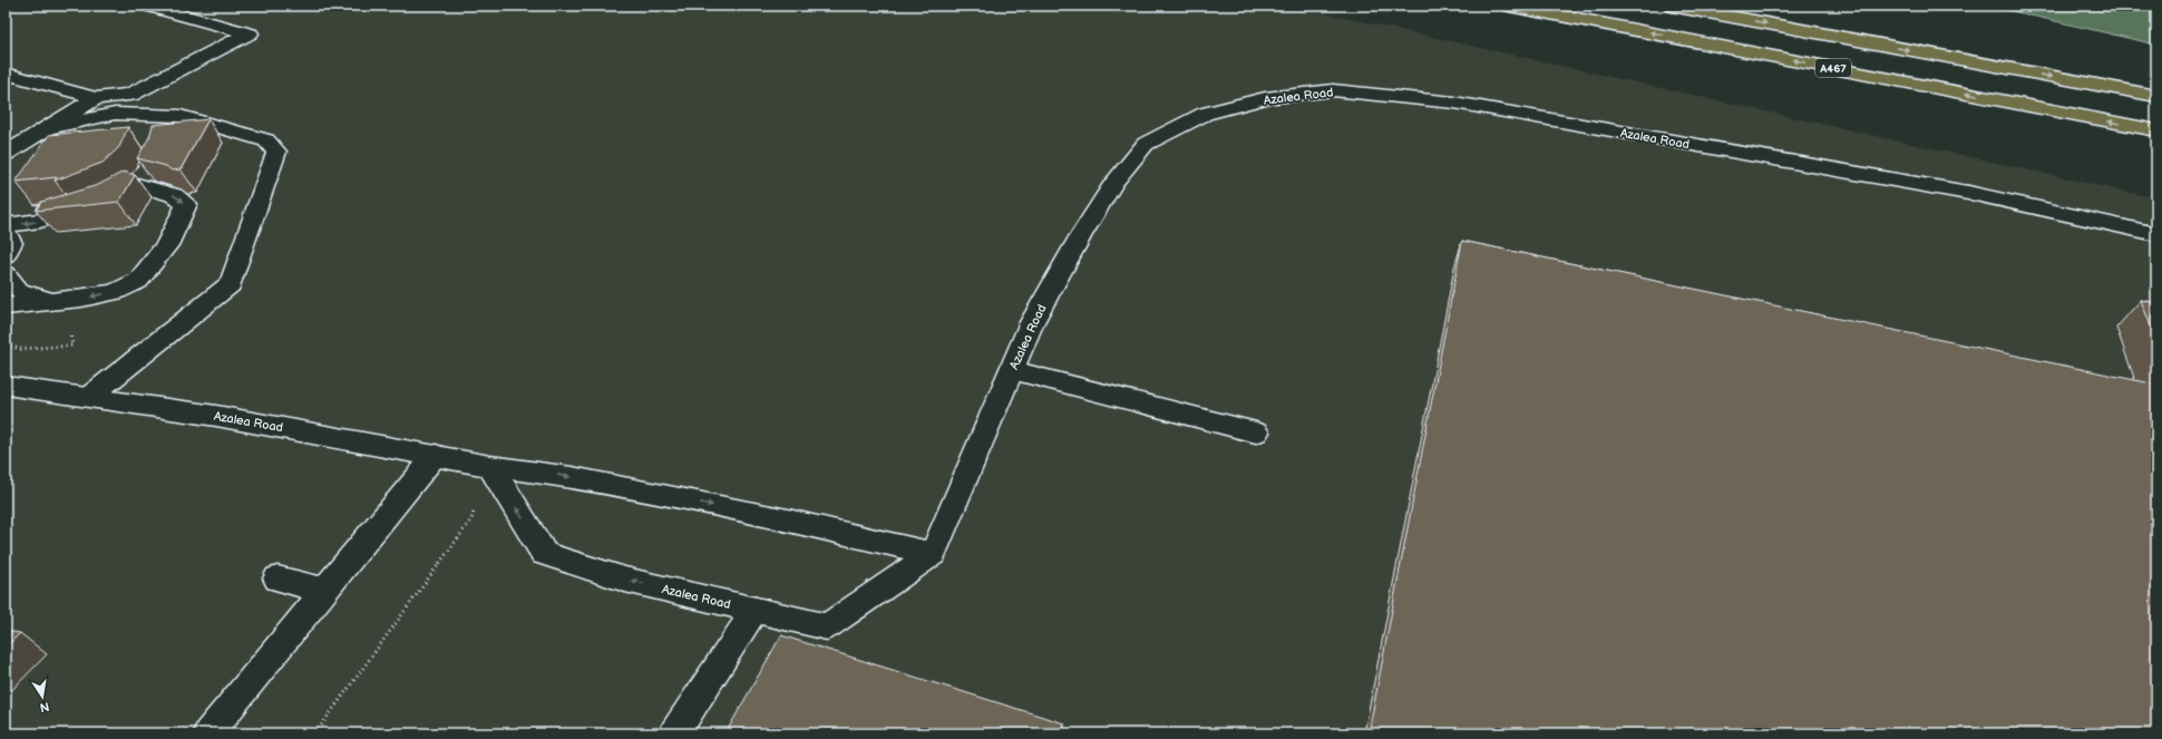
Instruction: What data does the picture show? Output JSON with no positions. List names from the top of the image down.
{
  "streets": {
    "main road": ["A467"],
    "street": ["Azalea Road"]
  },
  "north": "bottom"
}
